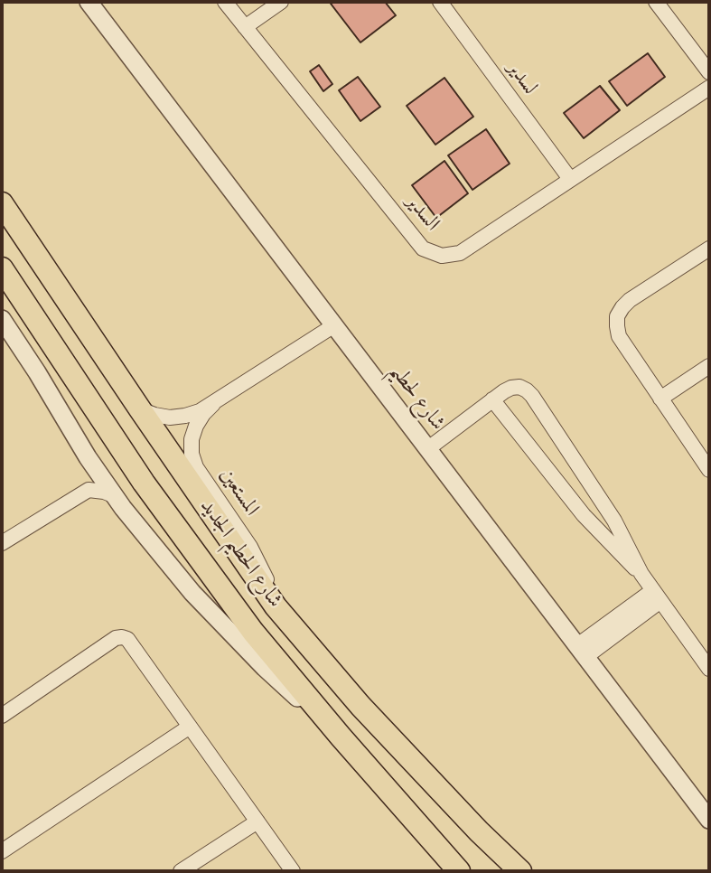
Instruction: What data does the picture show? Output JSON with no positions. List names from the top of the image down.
{
  "streets": {
    "main road": ["شارع الحطيم الجديد"],
    "street": [
      "لسدير",
      "السدير",
      "شارع لحطيم",
      "المستعين"
    ]
  },
  "crossings": [
    ["لسدير", "السدير"],
    ["شارع لحطيم", "المستعين"],
    ["المستعين", "شارع الحطيم الجديد"]
  ]
}
